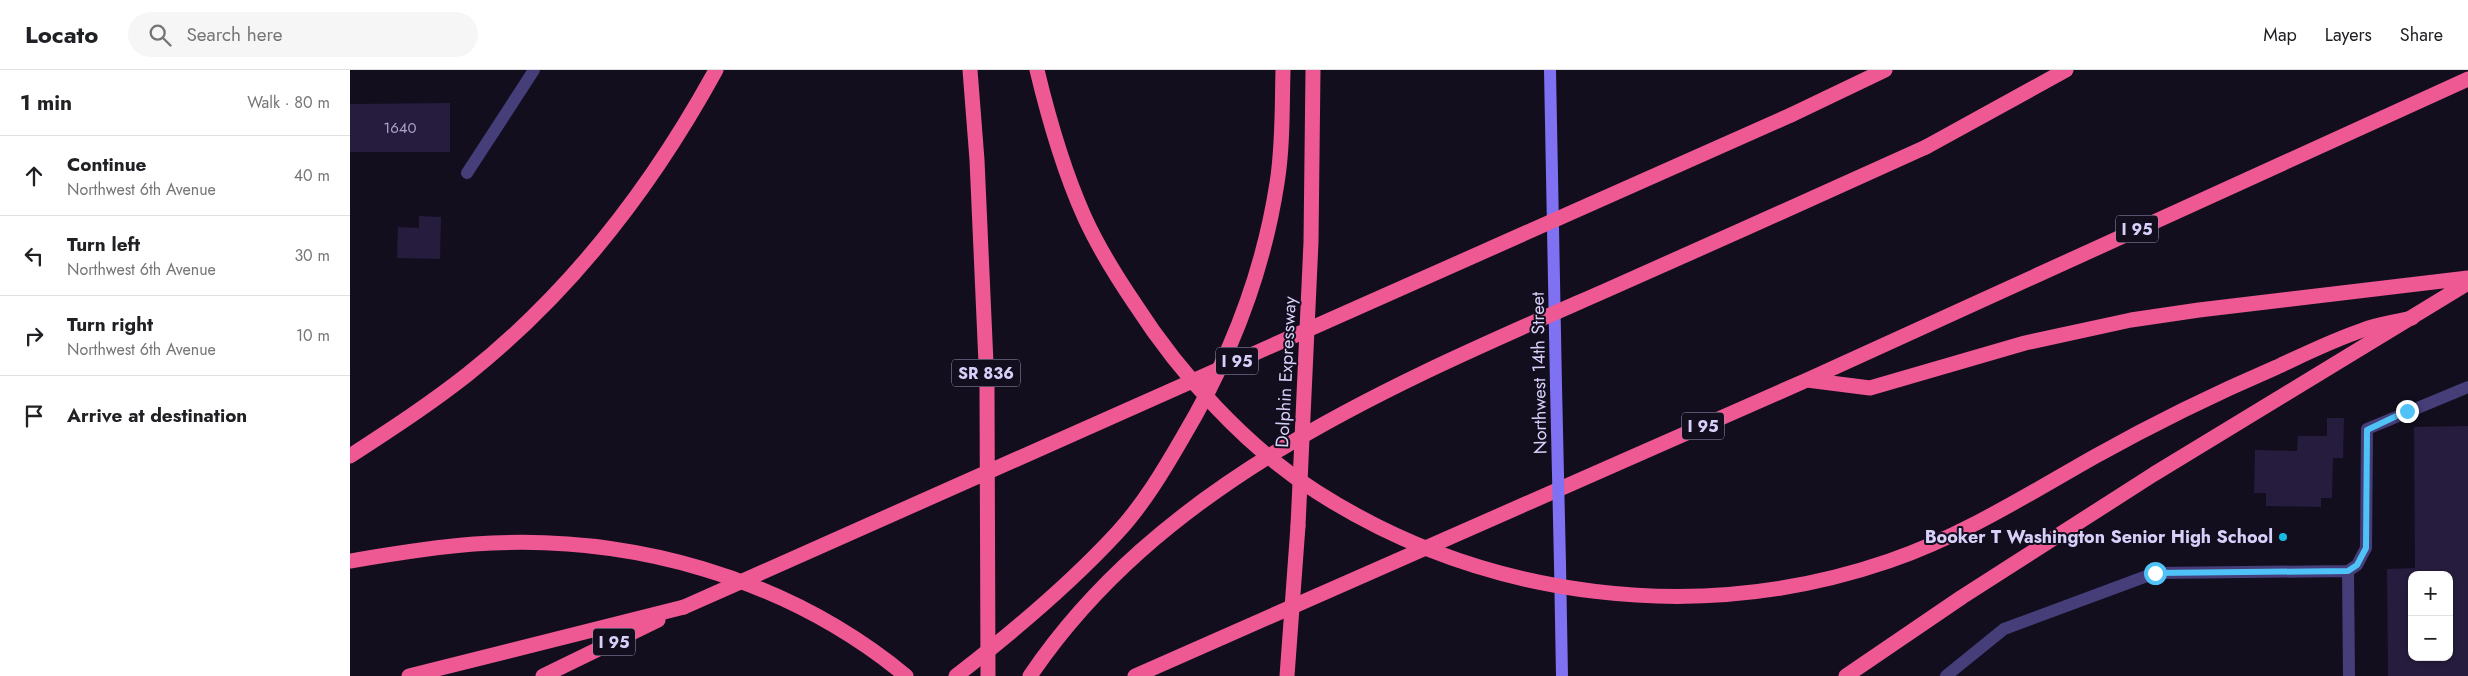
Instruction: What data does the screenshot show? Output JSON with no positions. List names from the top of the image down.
{
  "streets": {
    "highway": ["I 95", "Dolphin Expressway", "SR 836"],
    "street": ["Northwest 14th Street"]
  },
  "places": ["Booker T Washington Senior High School"],
  "house_numbers": ["1640"],
  "page": {
    "header": "Locato",
    "search": "Search here",
    "nav": ["Map", "Layers", "Share"],
    "heading": ["1 min", "Walk · 80 m"],
    "list": [
      ["Continue", "Northwest 6th Avenue", "40 m"],
      ["Turn left", "Northwest 6th Avenue", "30 m"],
      ["Turn right", "Northwest 6th Avenue", "10 m"],
      "Arrive at destination"
    ],
    "map_buttons": ["+", "−"]
  }
}
